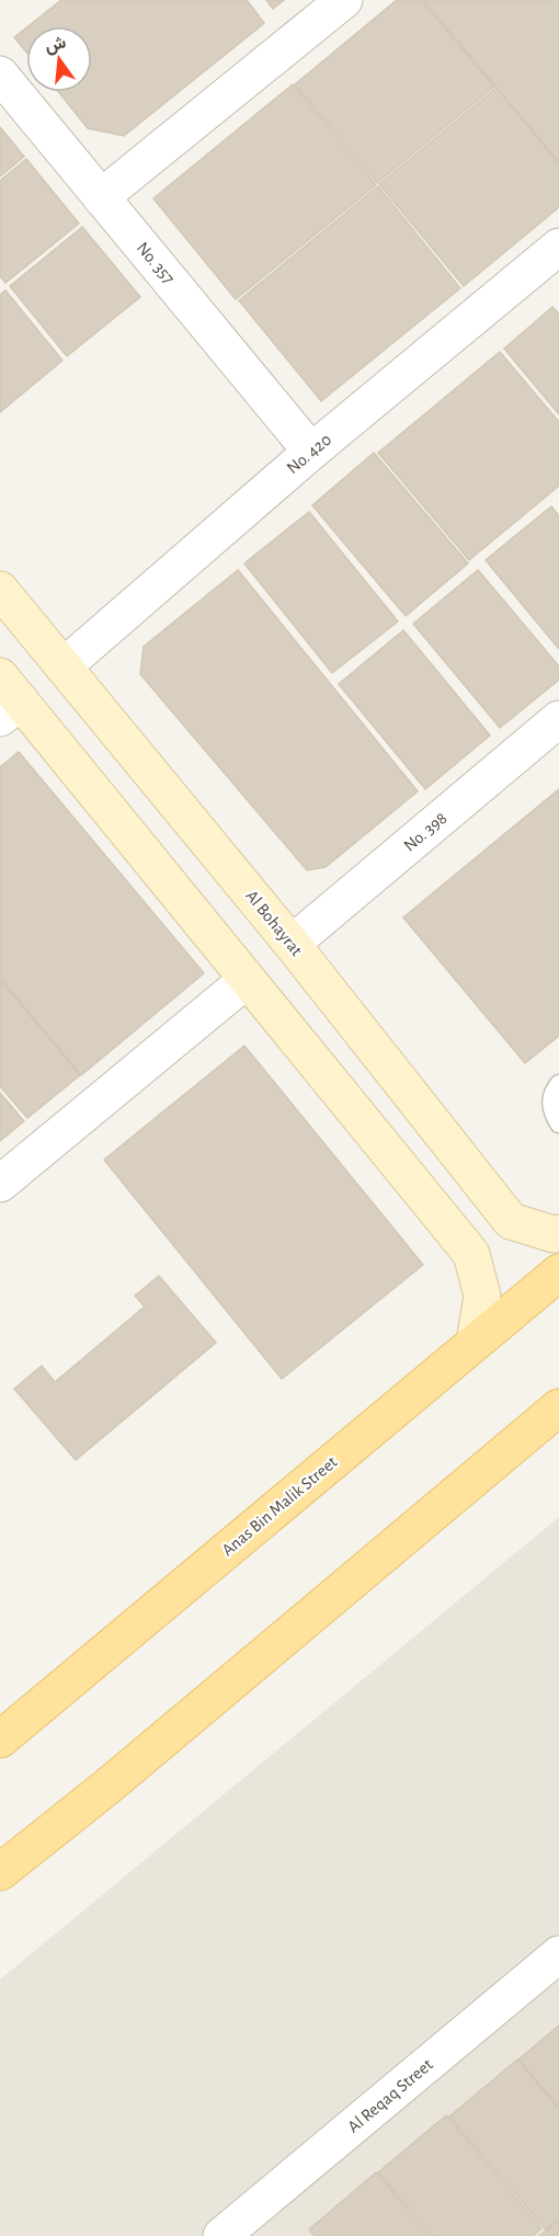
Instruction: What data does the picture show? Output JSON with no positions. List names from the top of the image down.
{
  "streets": {
    "main road": ["Anas Bin Malik Street"],
    "street": [
      "No. 357",
      "No. 420",
      "No. 398",
      "Al Bohayrat",
      "Al Reqaq Street"
    ]
  },
  "crossings": [
    ["No. 357", "No. 420"],
    ["No. 420", "Al Bohayrat"],
    ["No. 398", "Al Bohayrat"]
  ],
  "north": "top"
}
